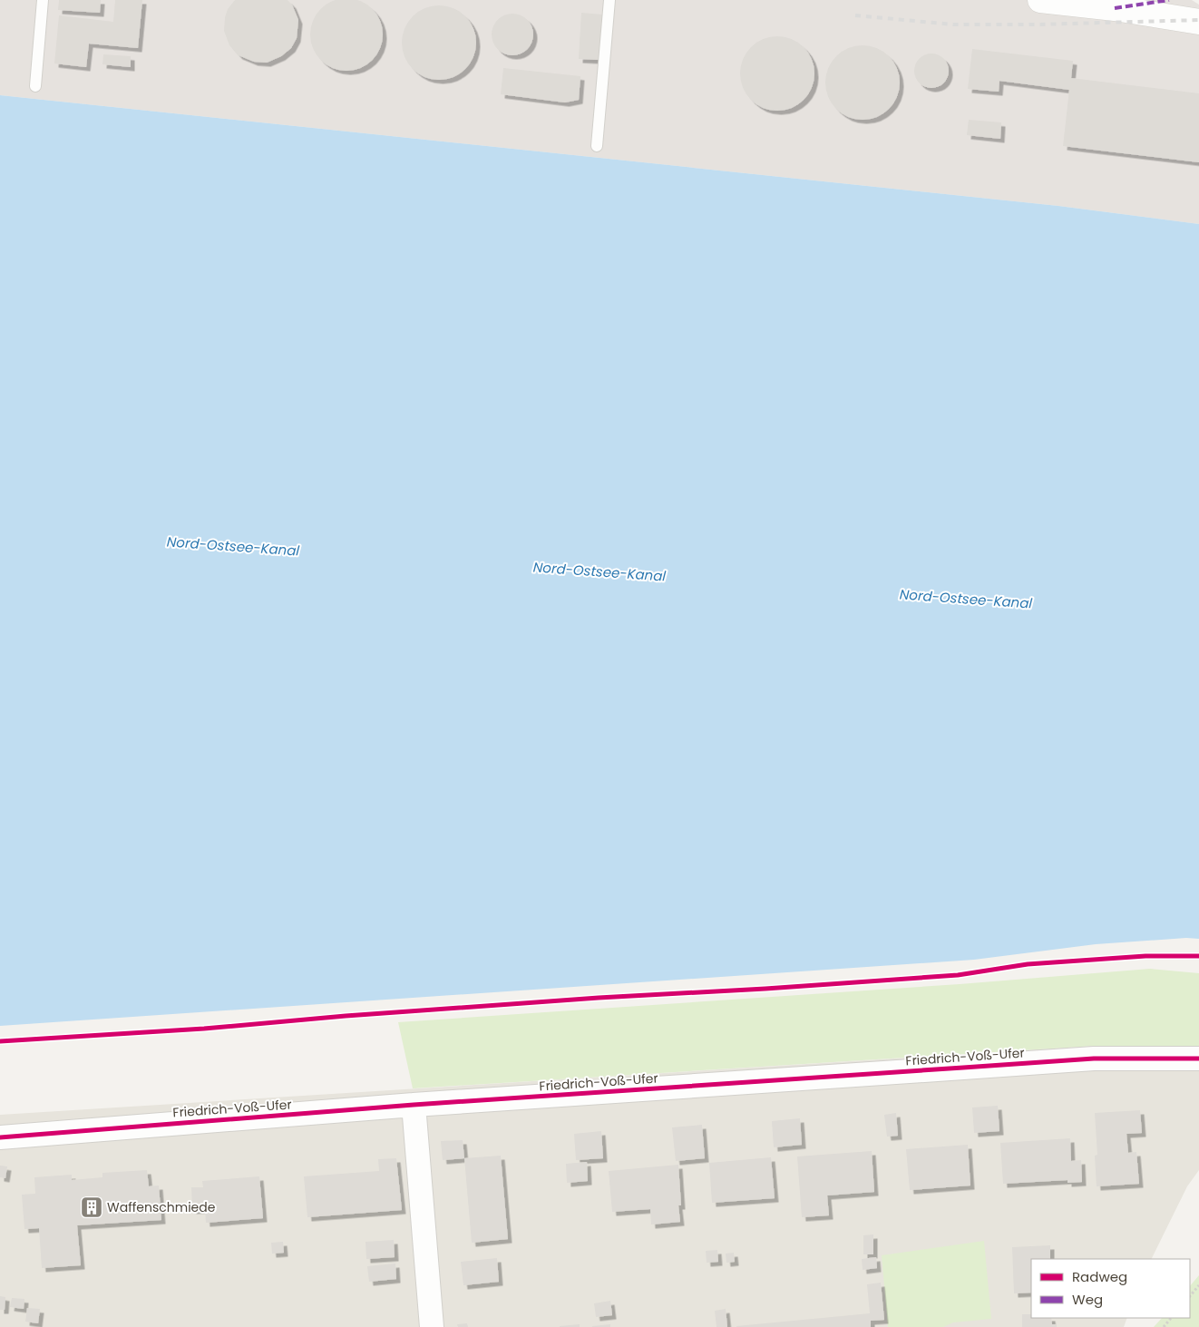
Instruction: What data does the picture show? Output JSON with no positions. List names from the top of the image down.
{
  "streets": {
    "street": ["Friedrich-Voß-Ufer"]
  },
  "water": ["Nord-Ostsee-Kanal"],
  "places": {
    "building": ["Waffenschmiede"]
  },
  "legend": ["Radweg", "Weg"]
}
